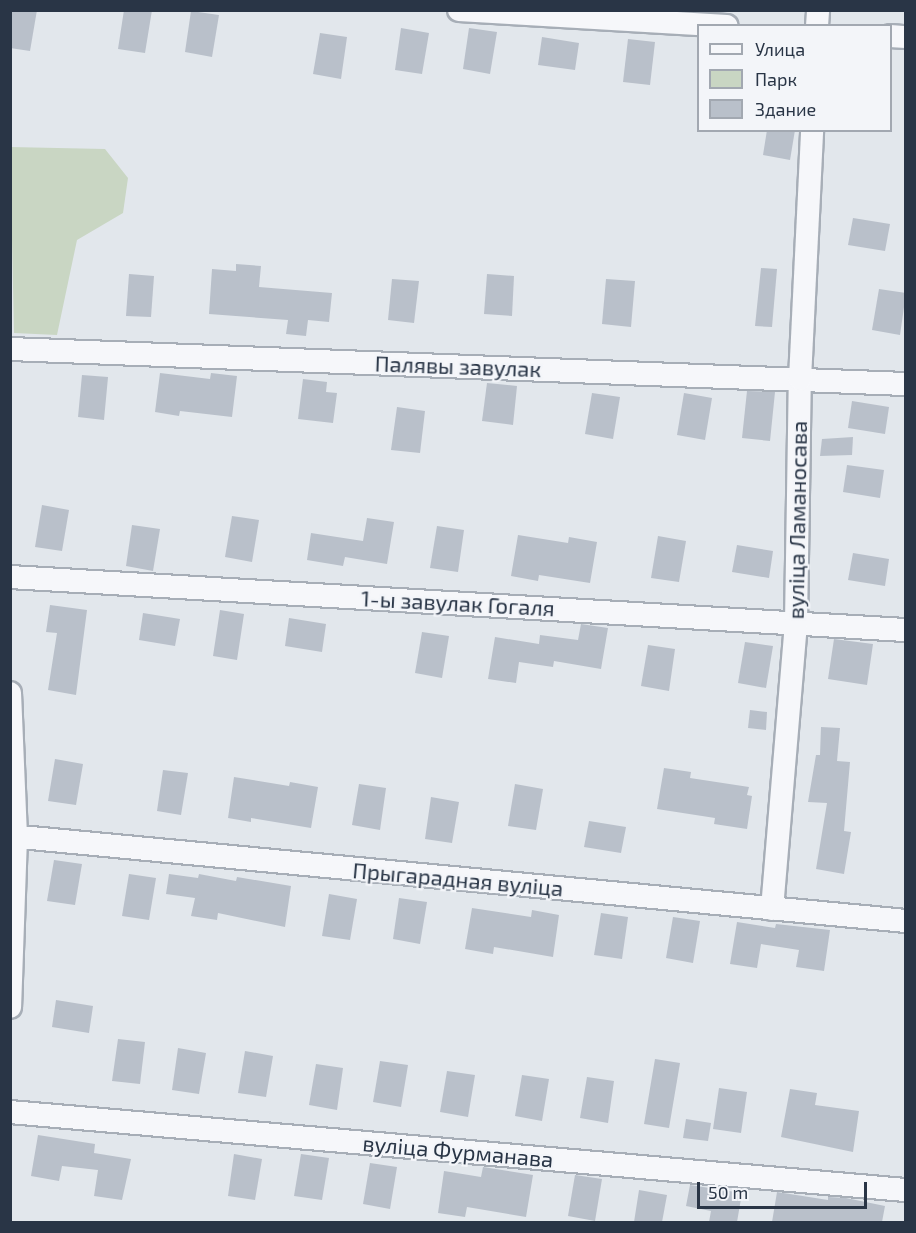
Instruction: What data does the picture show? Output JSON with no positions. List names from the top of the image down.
{
  "streets": {
    "street": [
      "Палявы завулак",
      "вуліца Ламаносава",
      "1-ы завулак Гогаля",
      "Прыгарадная вуліца",
      "вуліца Фурманава"
    ]
  },
  "crossings": [
    ["Палявы завулак", "вуліца Ламаносава"],
    ["вуліца Ламаносава", "1-ы завулак Гогаля"],
    ["вуліца Ламаносава", "Прыгарадная вуліца"]
  ],
  "legend": ["Улица", "Парк", "Здание"],
  "scale_bar": "50 m"
}
